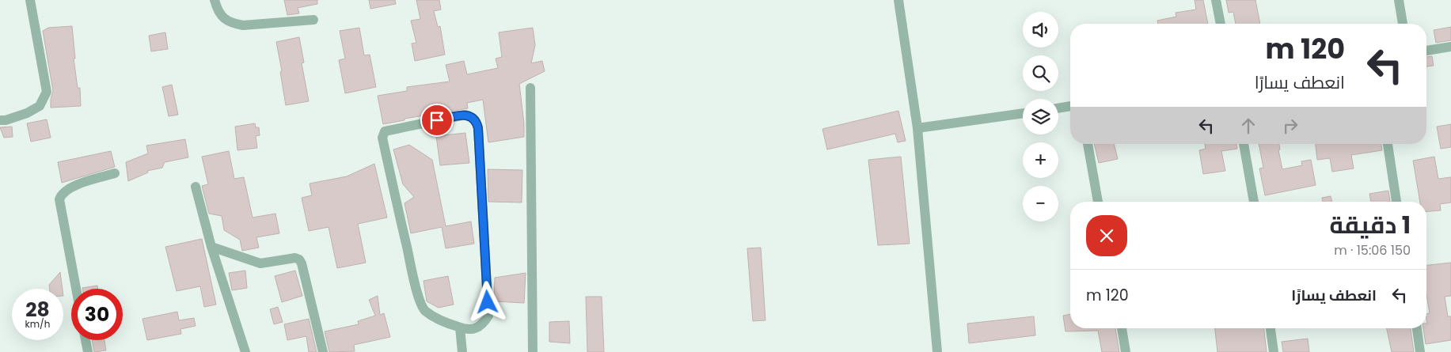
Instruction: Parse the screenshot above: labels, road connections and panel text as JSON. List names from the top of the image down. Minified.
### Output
{"page":{"map_buttons":["+","−"],"turn":["120 m","انعطف يسارًا"],"heading":["1 دقيقة","150 m · 15:06"],"list":[{"name":"انعطف يسارًا","value":"120 m"}],"speed":"28 km/h","limit":"30"}}
